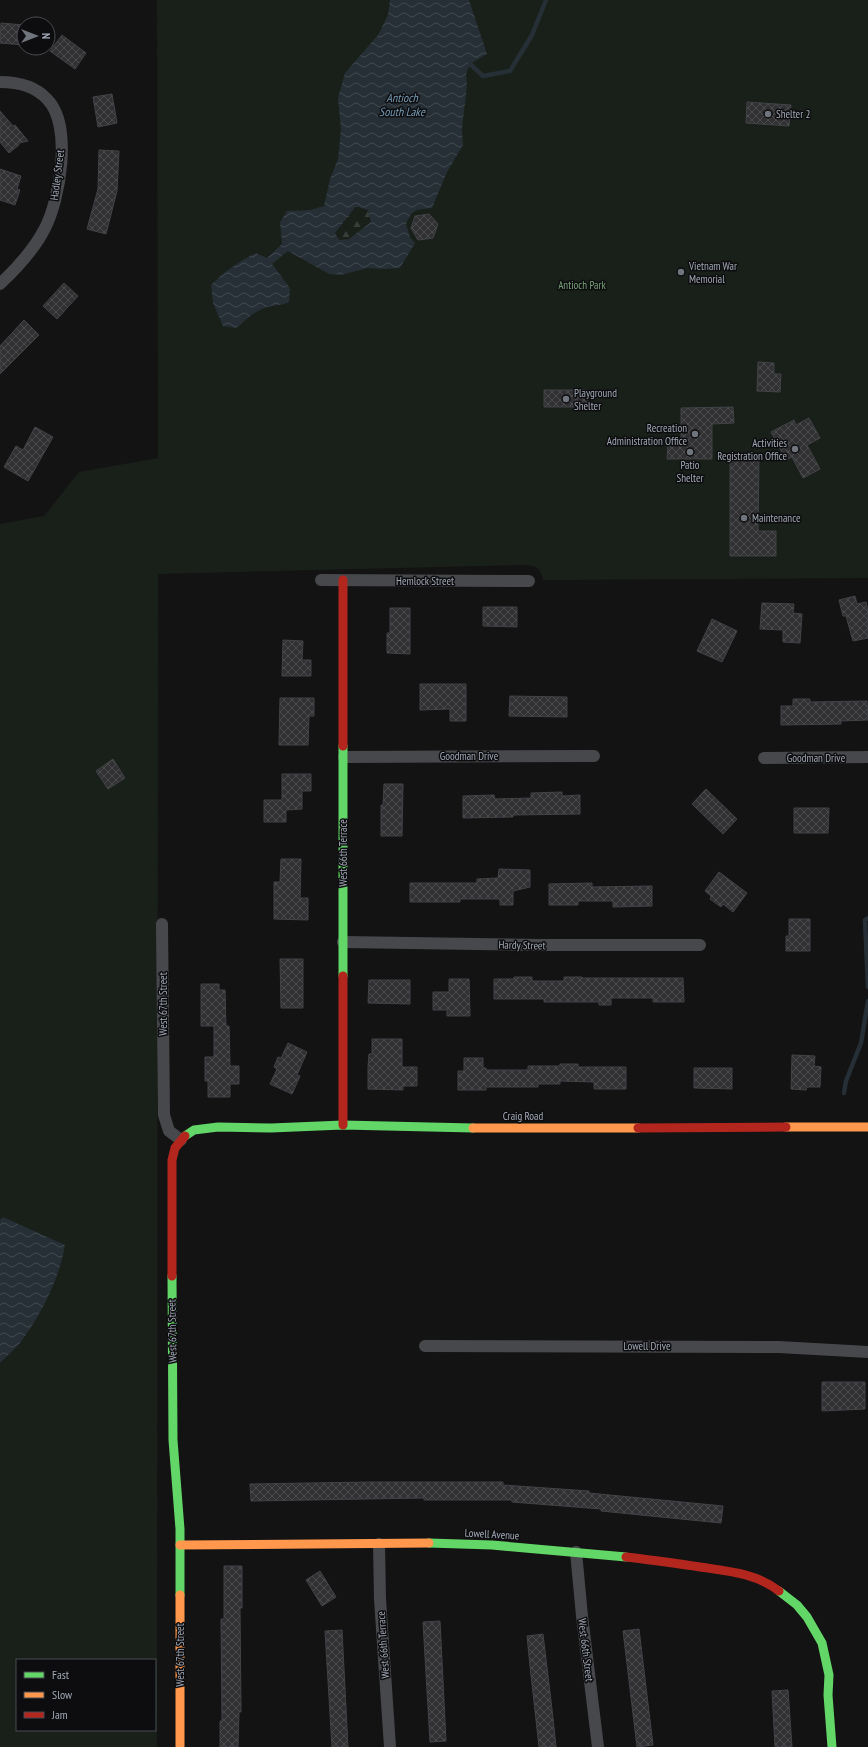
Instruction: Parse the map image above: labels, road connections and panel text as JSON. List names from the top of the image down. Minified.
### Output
{"streets":{"street":["Hadley Street","Hemlock Street","Goodman Drive","West 66th Terrace","Hardy Street","West 67th Street","Craig Road","Lowell Drive","Lowell Avenue","West 66th Street"]},"crossings":[["Hemlock Street","West 66th Terrace"],["Goodman Drive","West 66th Terrace"],["West 66th Terrace","Hardy Street"],["West 66th Terrace","Craig Road"],["West 66th Terrace","Lowell Avenue"],["West 67th Street","Craig Road"],["West 67th Street","Lowell Avenue"],["Lowell Avenue","West 66th Street"]],"water":["Antioch South Lake"],"parks":["Antioch Park"],"places":["Shelter 2","Vietnam War Memorial","Playground Shelter","Recreation Administration Office","Activities Registration Office","Patio Shelter","Maintenance"],"legend":["Fast","Slow","Jam"],"north":"right"}
